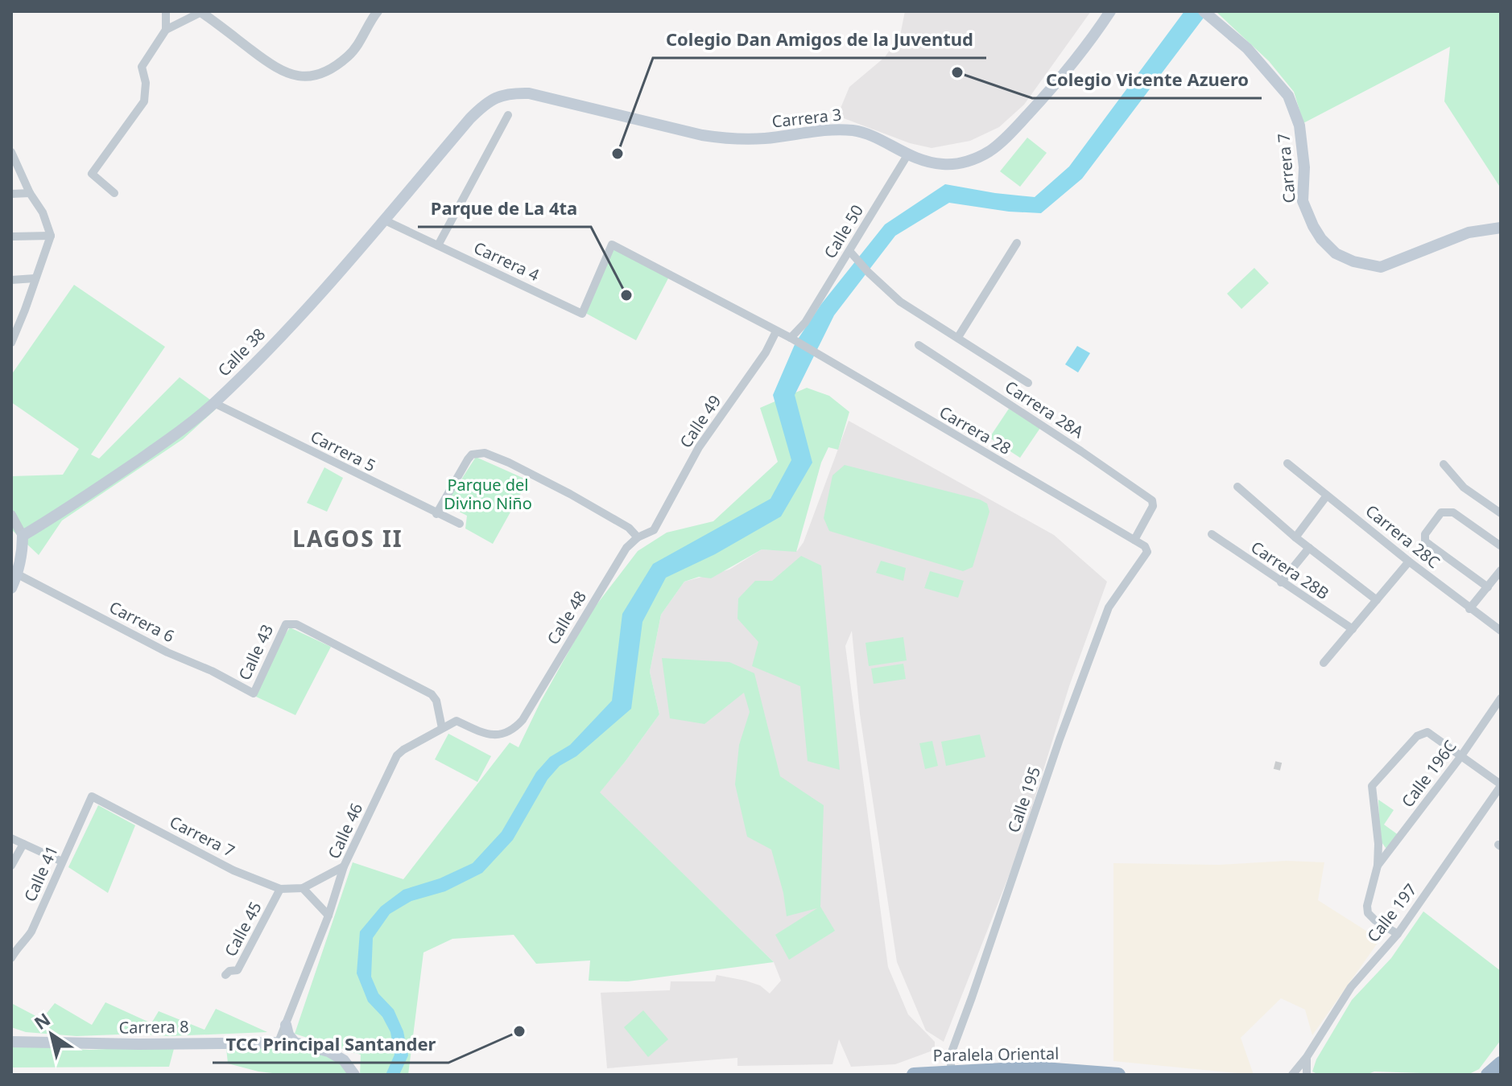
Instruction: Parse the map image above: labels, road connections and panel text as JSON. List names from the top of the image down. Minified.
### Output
{"streets":{"highway":["Paralela Oriental"],"main road":["Carrera 3","Carrera 7","Calle 38","Carrera 8"],"street":["Calle 50","Carrera 4","Carrera 28A","Calle 49","Carrera 28","Carrera 5","Carrera 28C","Carrera 28B","Calle 48","Carrera 6","Calle 43","Calle 196C","Calle 195","Calle 46","Calle 41","Calle 197","Calle 45"]},"crossings":[["Carrera 3","Calle 50"],["Carrera 3","Calle 38"],["Carrera 7","Calle 46"],["Carrera 7","Calle 41"],["Carrera 7","Calle 45"],["Calle 50","Carrera 28"],["Carrera 4","Calle 38"],["Carrera 4","Calle 49"],["Calle 38","Carrera 5"],["Carrera 28A","Carrera 28"],["Calle 49","Calle 48"],["Carrera 28","Calle 195"],["Calle 48","Calle 46"],["Carrera 6","Calle 43"],["Calle 43","Calle 46"],["Calle 196C","Calle 197"],["Calle 195","Paralela Oriental"],["Calle 46","Carrera 8"]],"districts":["LAGOS II"],"parks":["Parque del Divino Niño"],"places":["Colegio Vicente Azuero","Colegio Dan Amigos de la Juventud","Parque de La 4ta","TCC Principal Santander"],"north":"top left"}
